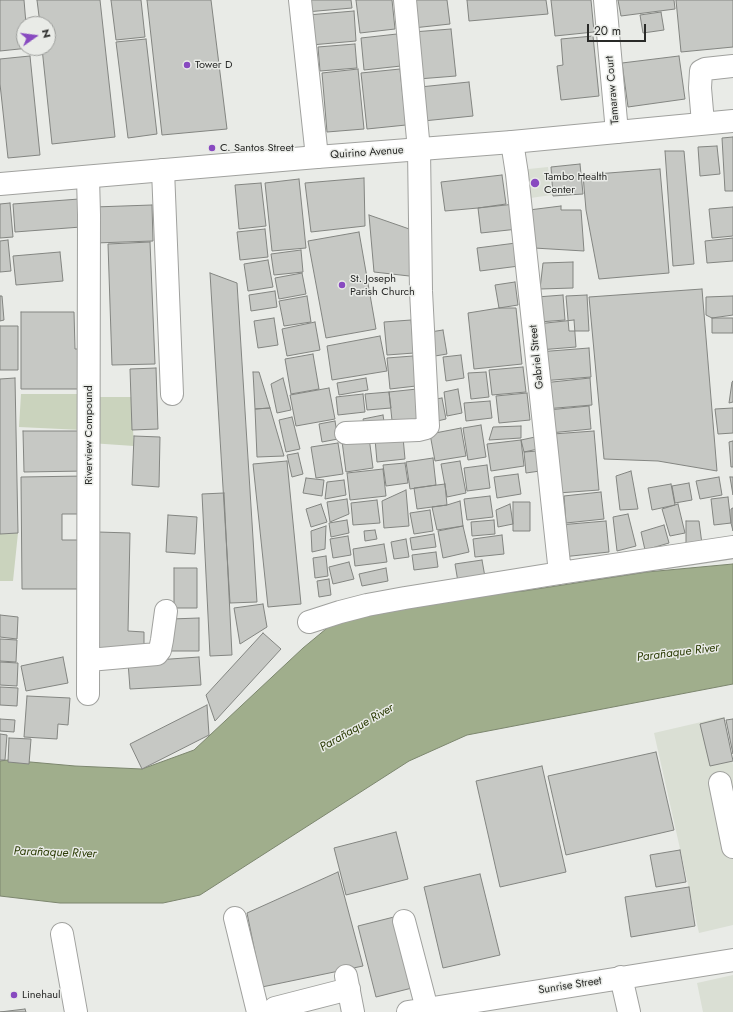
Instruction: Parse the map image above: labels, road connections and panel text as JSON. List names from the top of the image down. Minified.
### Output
{"streets":{"street":["Tamaraw Court","Quirino Avenue","Gabriel Street","Riverview Compound","Sunrise Street"]},"crossings":[["Tamaraw Court","Quirino Avenue"],["Quirino Avenue","Gabriel Street"],["Quirino Avenue","Riverview Compound"]],"water":["Parañaque River"],"places":["Tower D","C. Santos Street","Tambo Health Center","St. Joseph Parish Church","Linehaul"],"scale_bar":"20 m","north":"right"}
